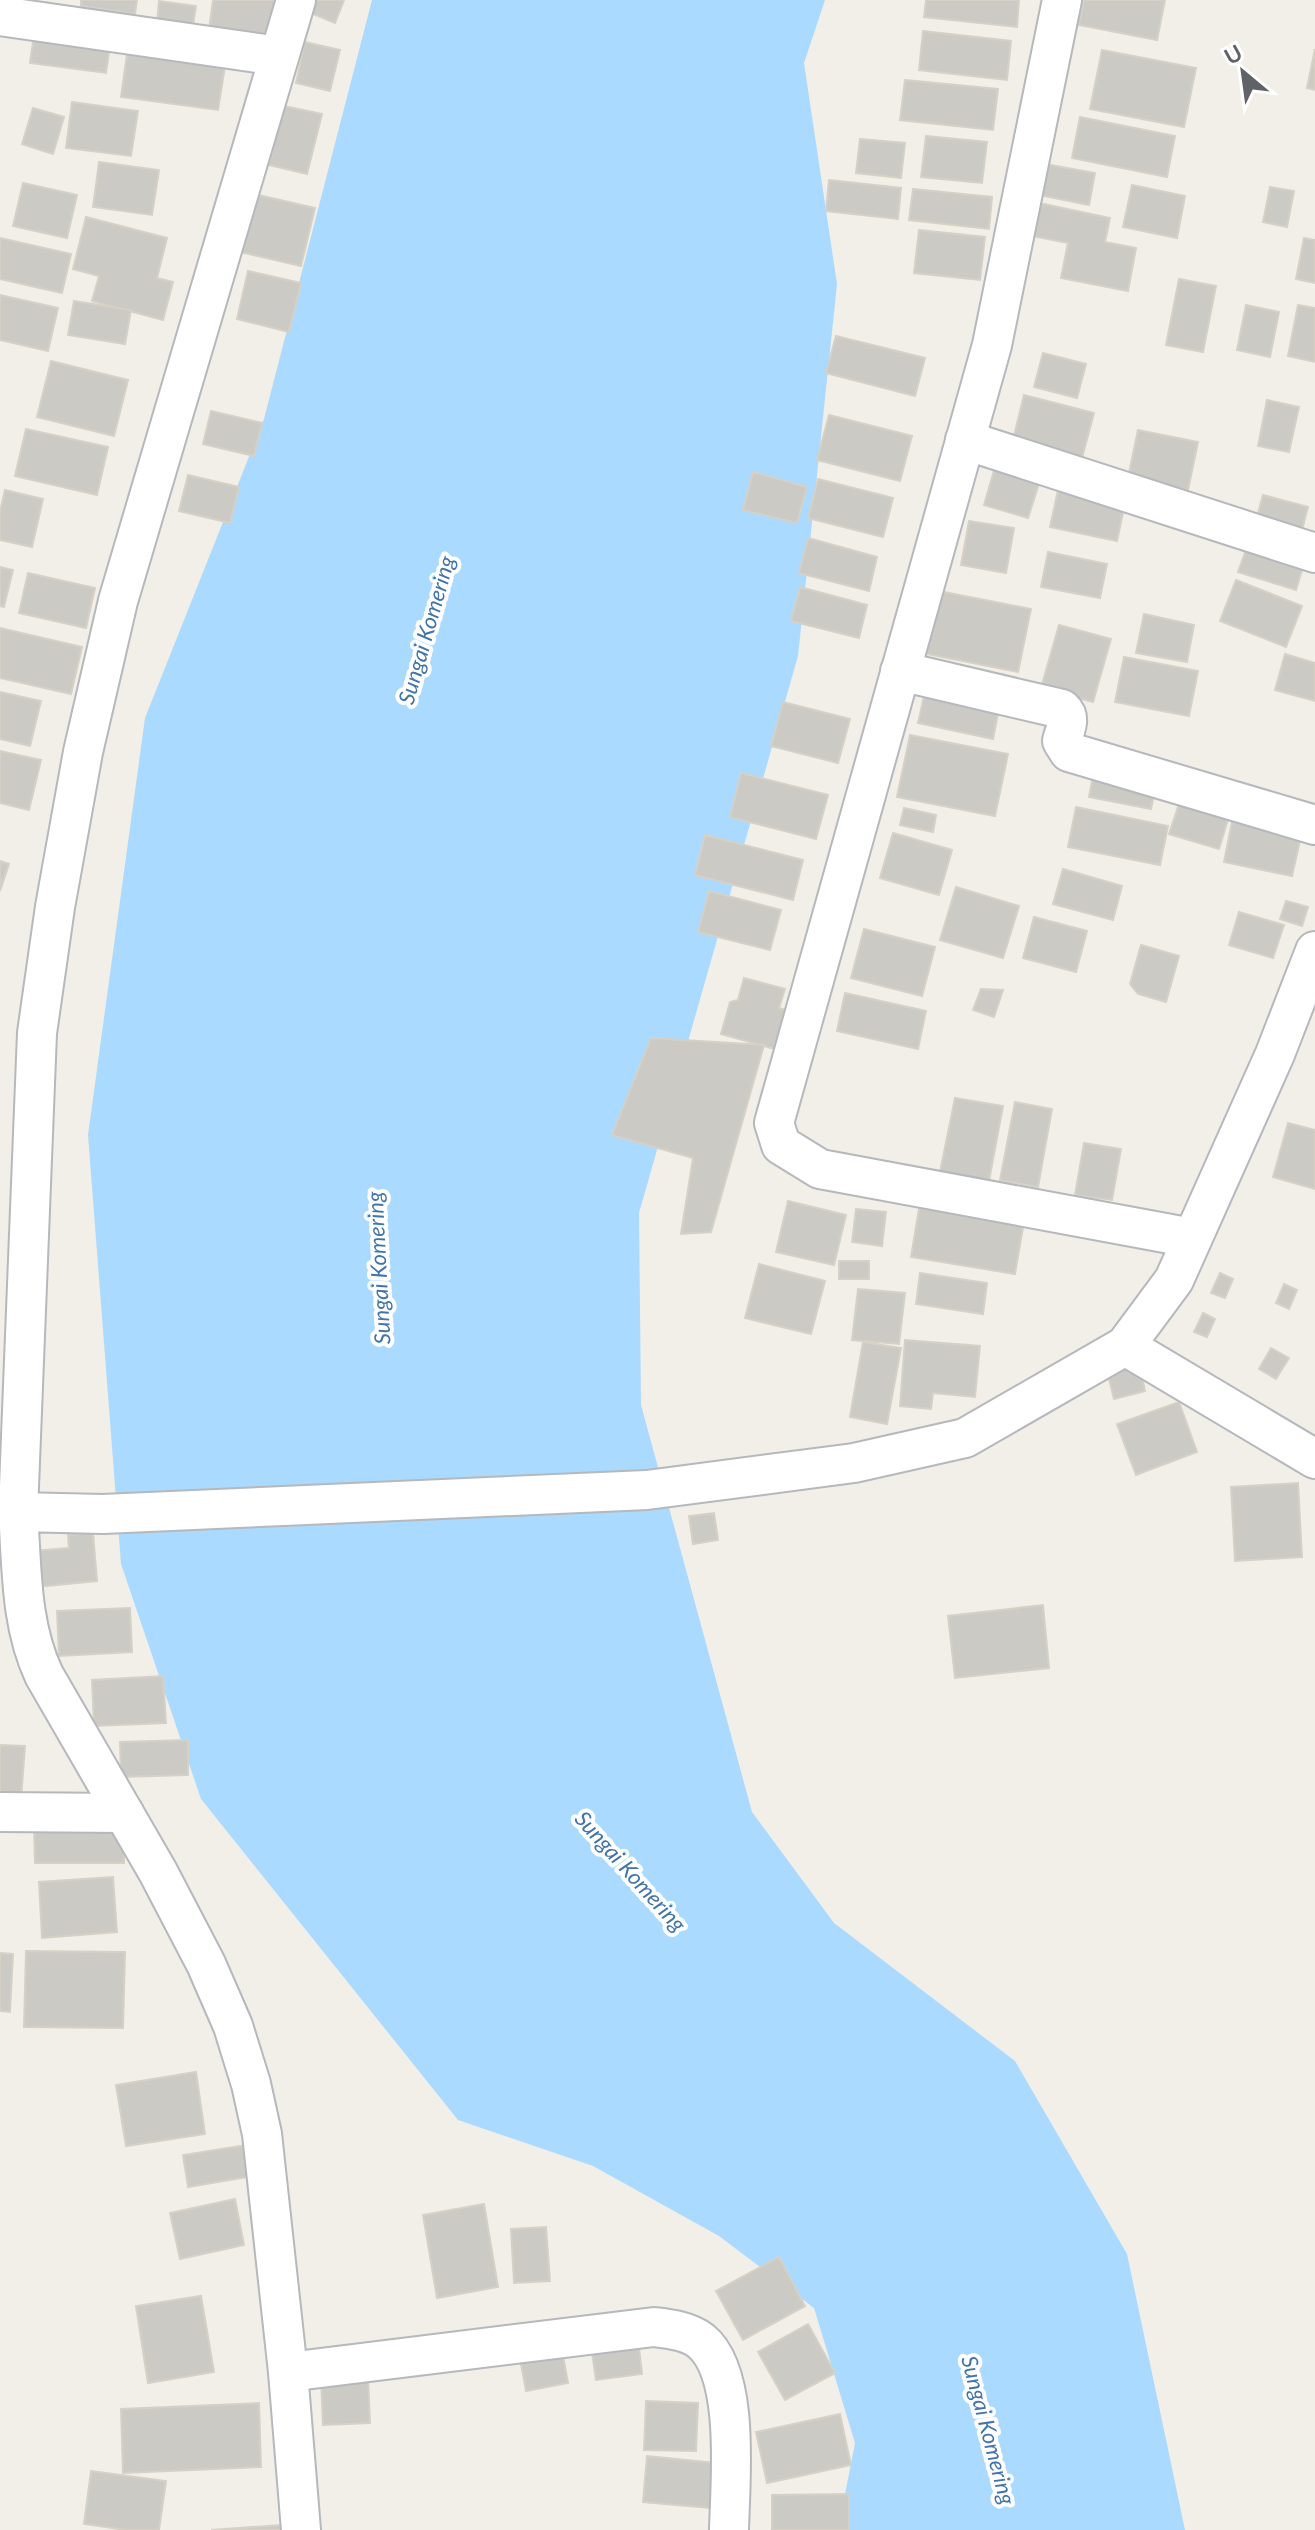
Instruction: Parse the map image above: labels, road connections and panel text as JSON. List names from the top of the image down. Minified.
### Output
{"water":["Sungai Komering"],"north":"top left"}
